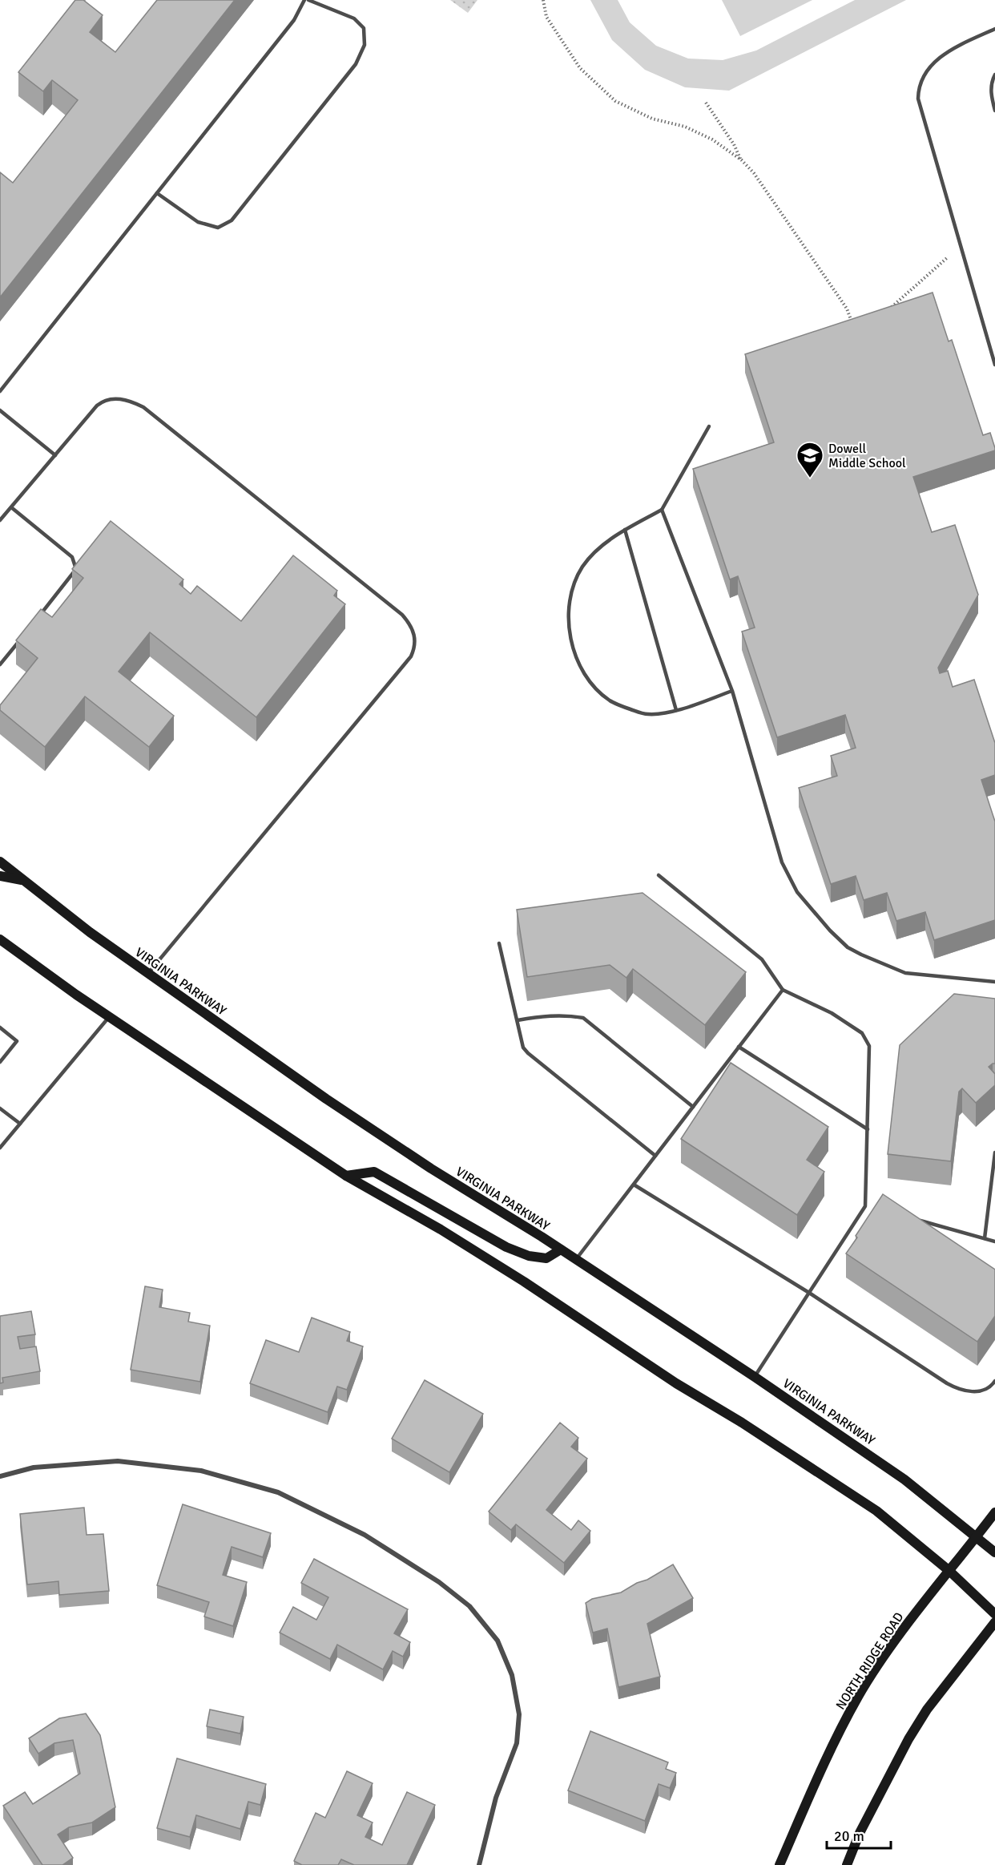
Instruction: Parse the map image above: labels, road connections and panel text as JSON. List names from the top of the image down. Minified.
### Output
{"streets":{"main road":["VIRGINIA PARKWAY","NORTH RIDGE ROAD"]},"crossings":[["VIRGINIA PARKWAY","NORTH RIDGE ROAD"]],"places":{"school or university":["Dowell Middle School"]},"scale_bar":"20 m"}
